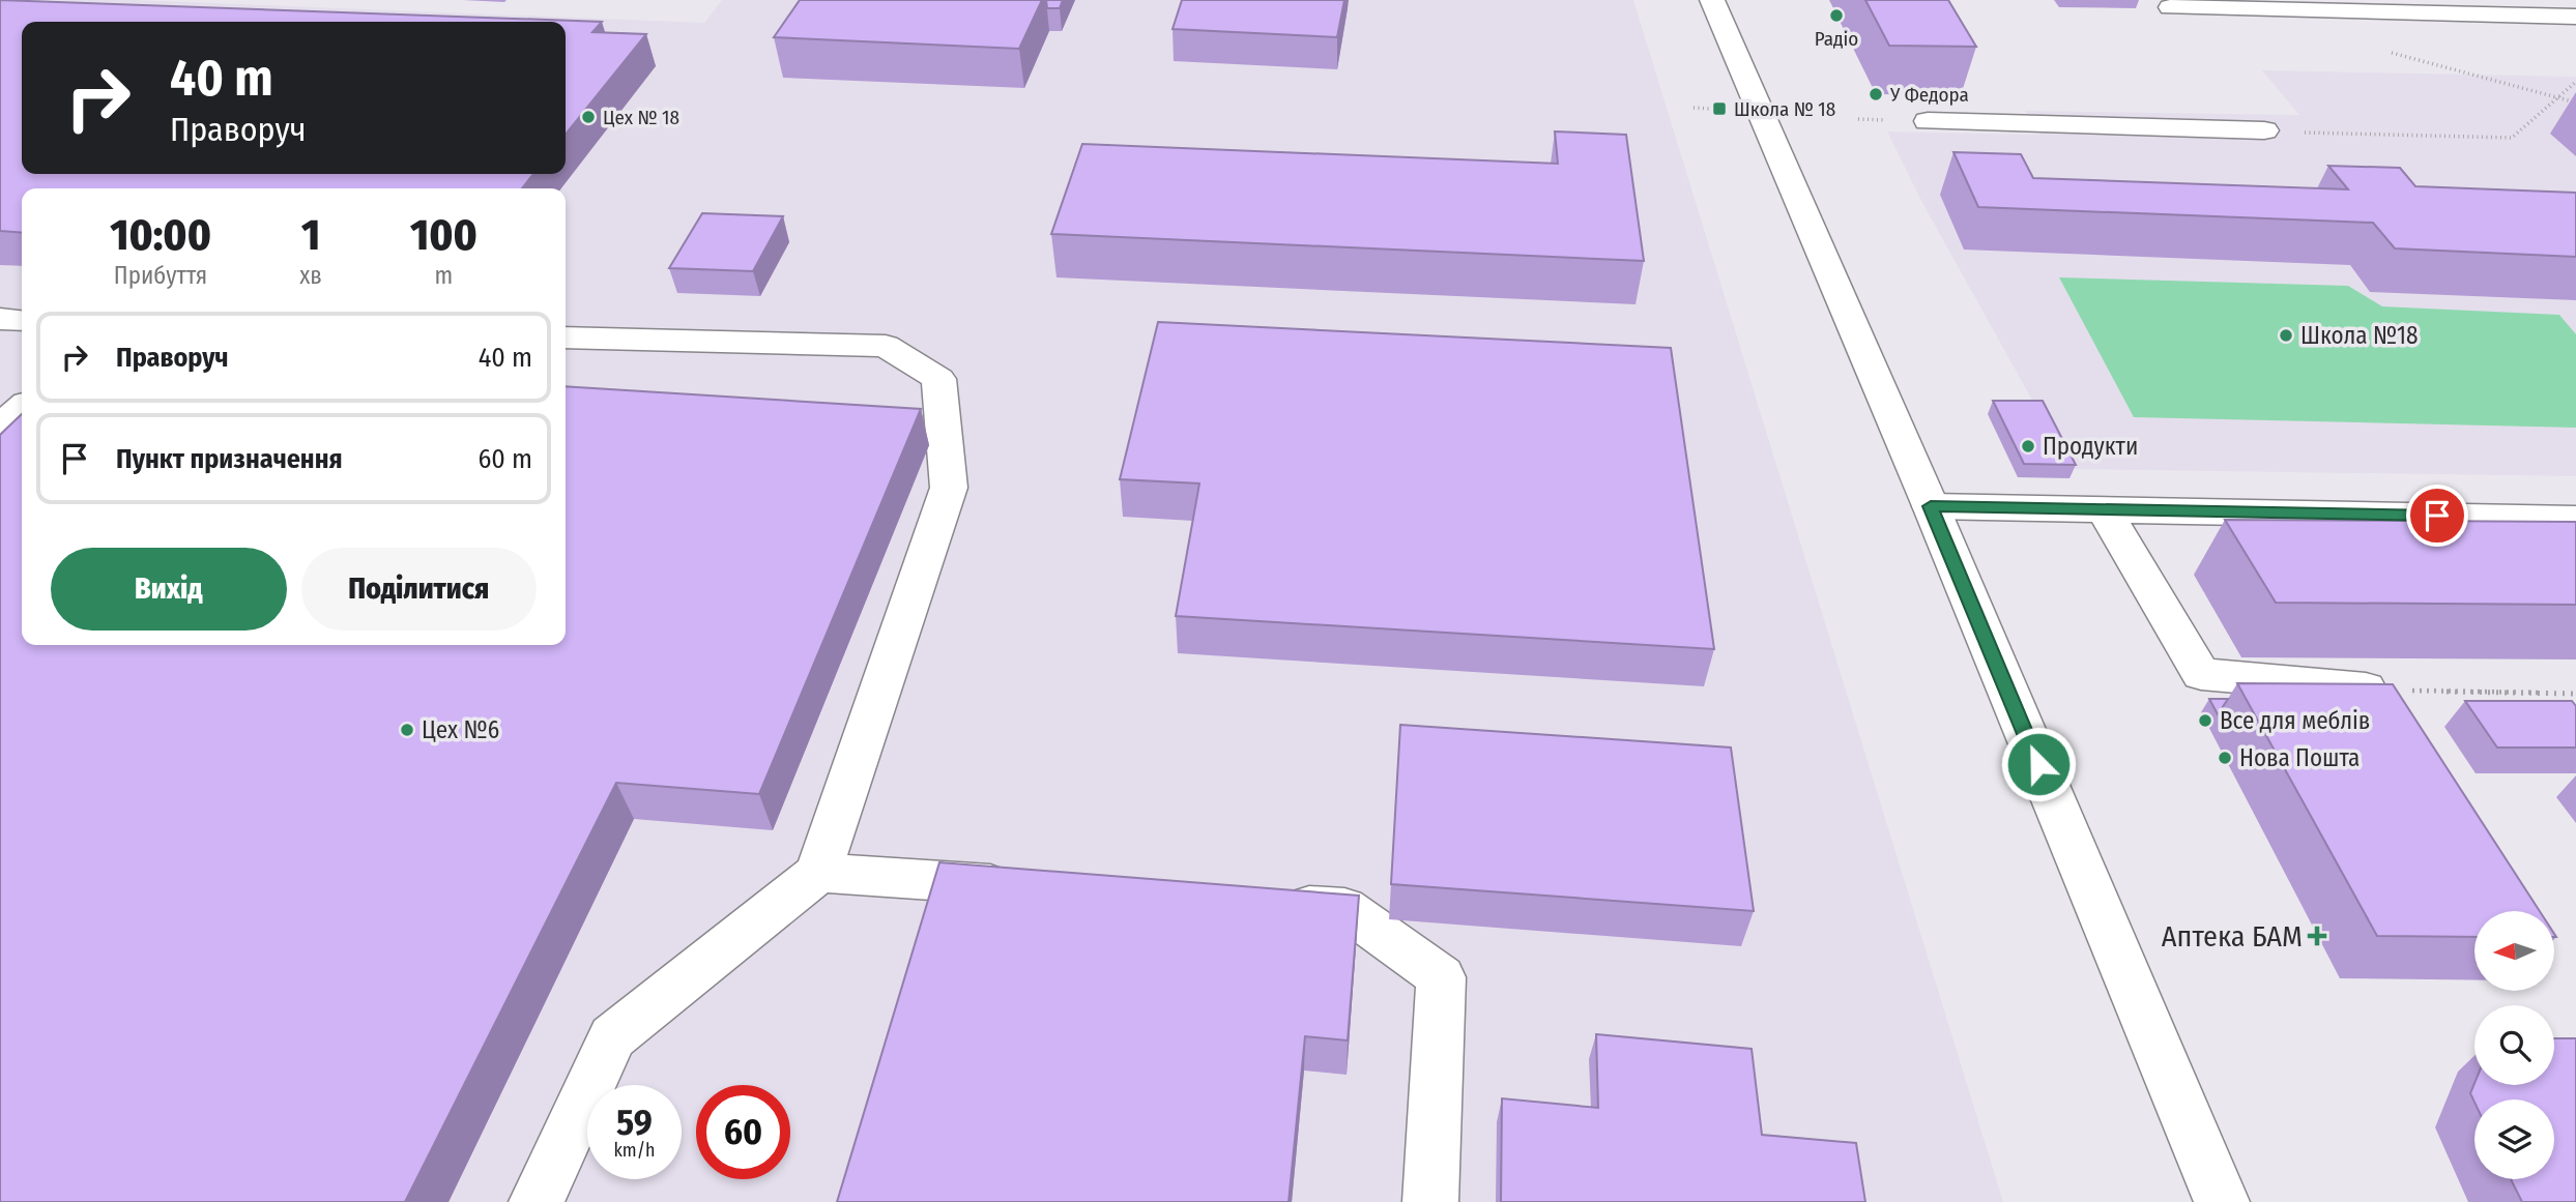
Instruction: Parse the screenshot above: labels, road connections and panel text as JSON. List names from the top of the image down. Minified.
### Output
{"places":{"other":["Радіо","У Федора","Цех № 18","Школа №18","Продукти","Все для меблів","Цех №6","Нова Пошта"],"transit":["Школа № 18"],"health":["Аптека БАМ"]},"north":"left","page":{"turn":["40 m","Праворуч"],"eta":["10:00","Прибуття","1","хв","100","m"],"list":[{"name":"Праворуч","value":"40 m"},{"name":"Пункт призначення","value":"60 m"}],"buttons":["Вихід","Поділитися"],"speed":"59 km/h","limit":"60"}}
